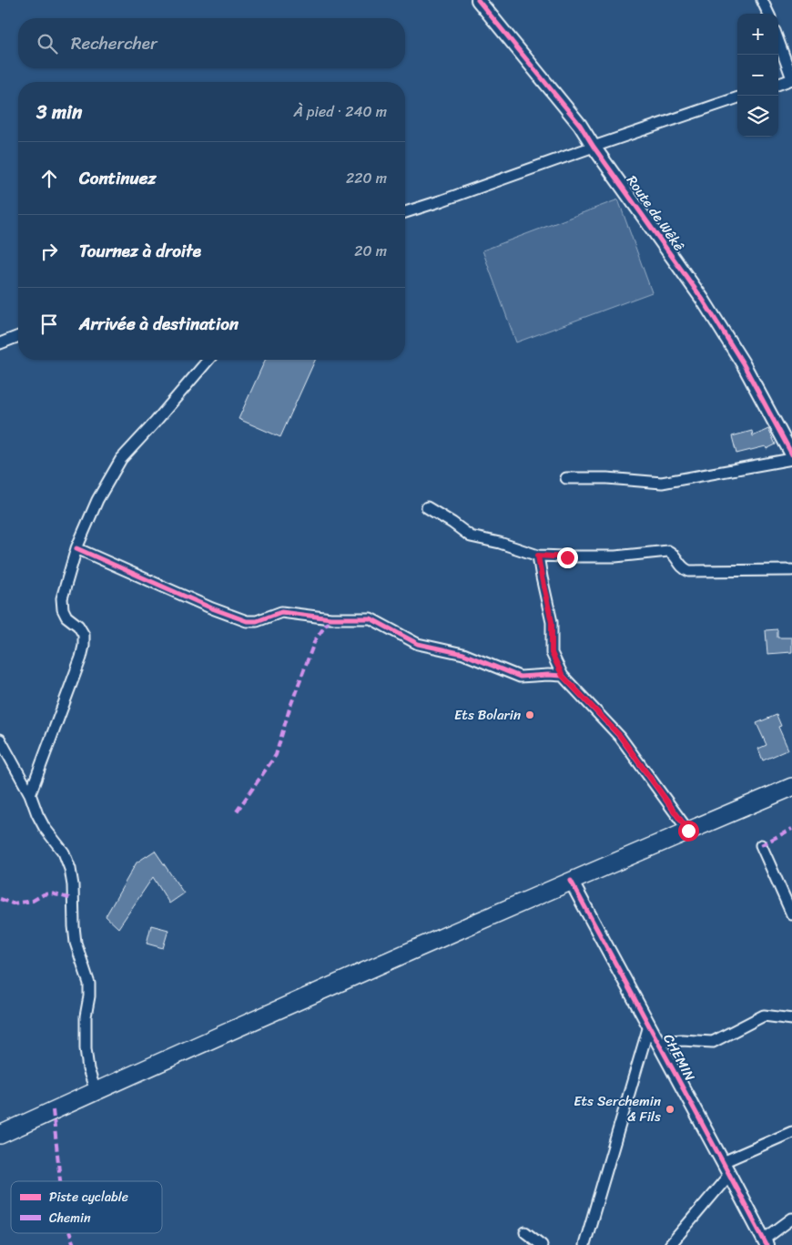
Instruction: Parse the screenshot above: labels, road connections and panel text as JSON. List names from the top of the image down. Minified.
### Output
{"streets":{"street":["Route de Wêkê","CHEMIN"]},"places":["Ets Bolarin","Ets Serchemin & Fils"],"legend":["Piste cyclable","Chemin"],"page":{"map_buttons":["+","−"],"search":"Rechercher","heading":["3 min","À pied · 240 m"],"list":[["Continuez","220 m"],["Tournez à droite","20 m"],"Arrivée à destination"]}}
